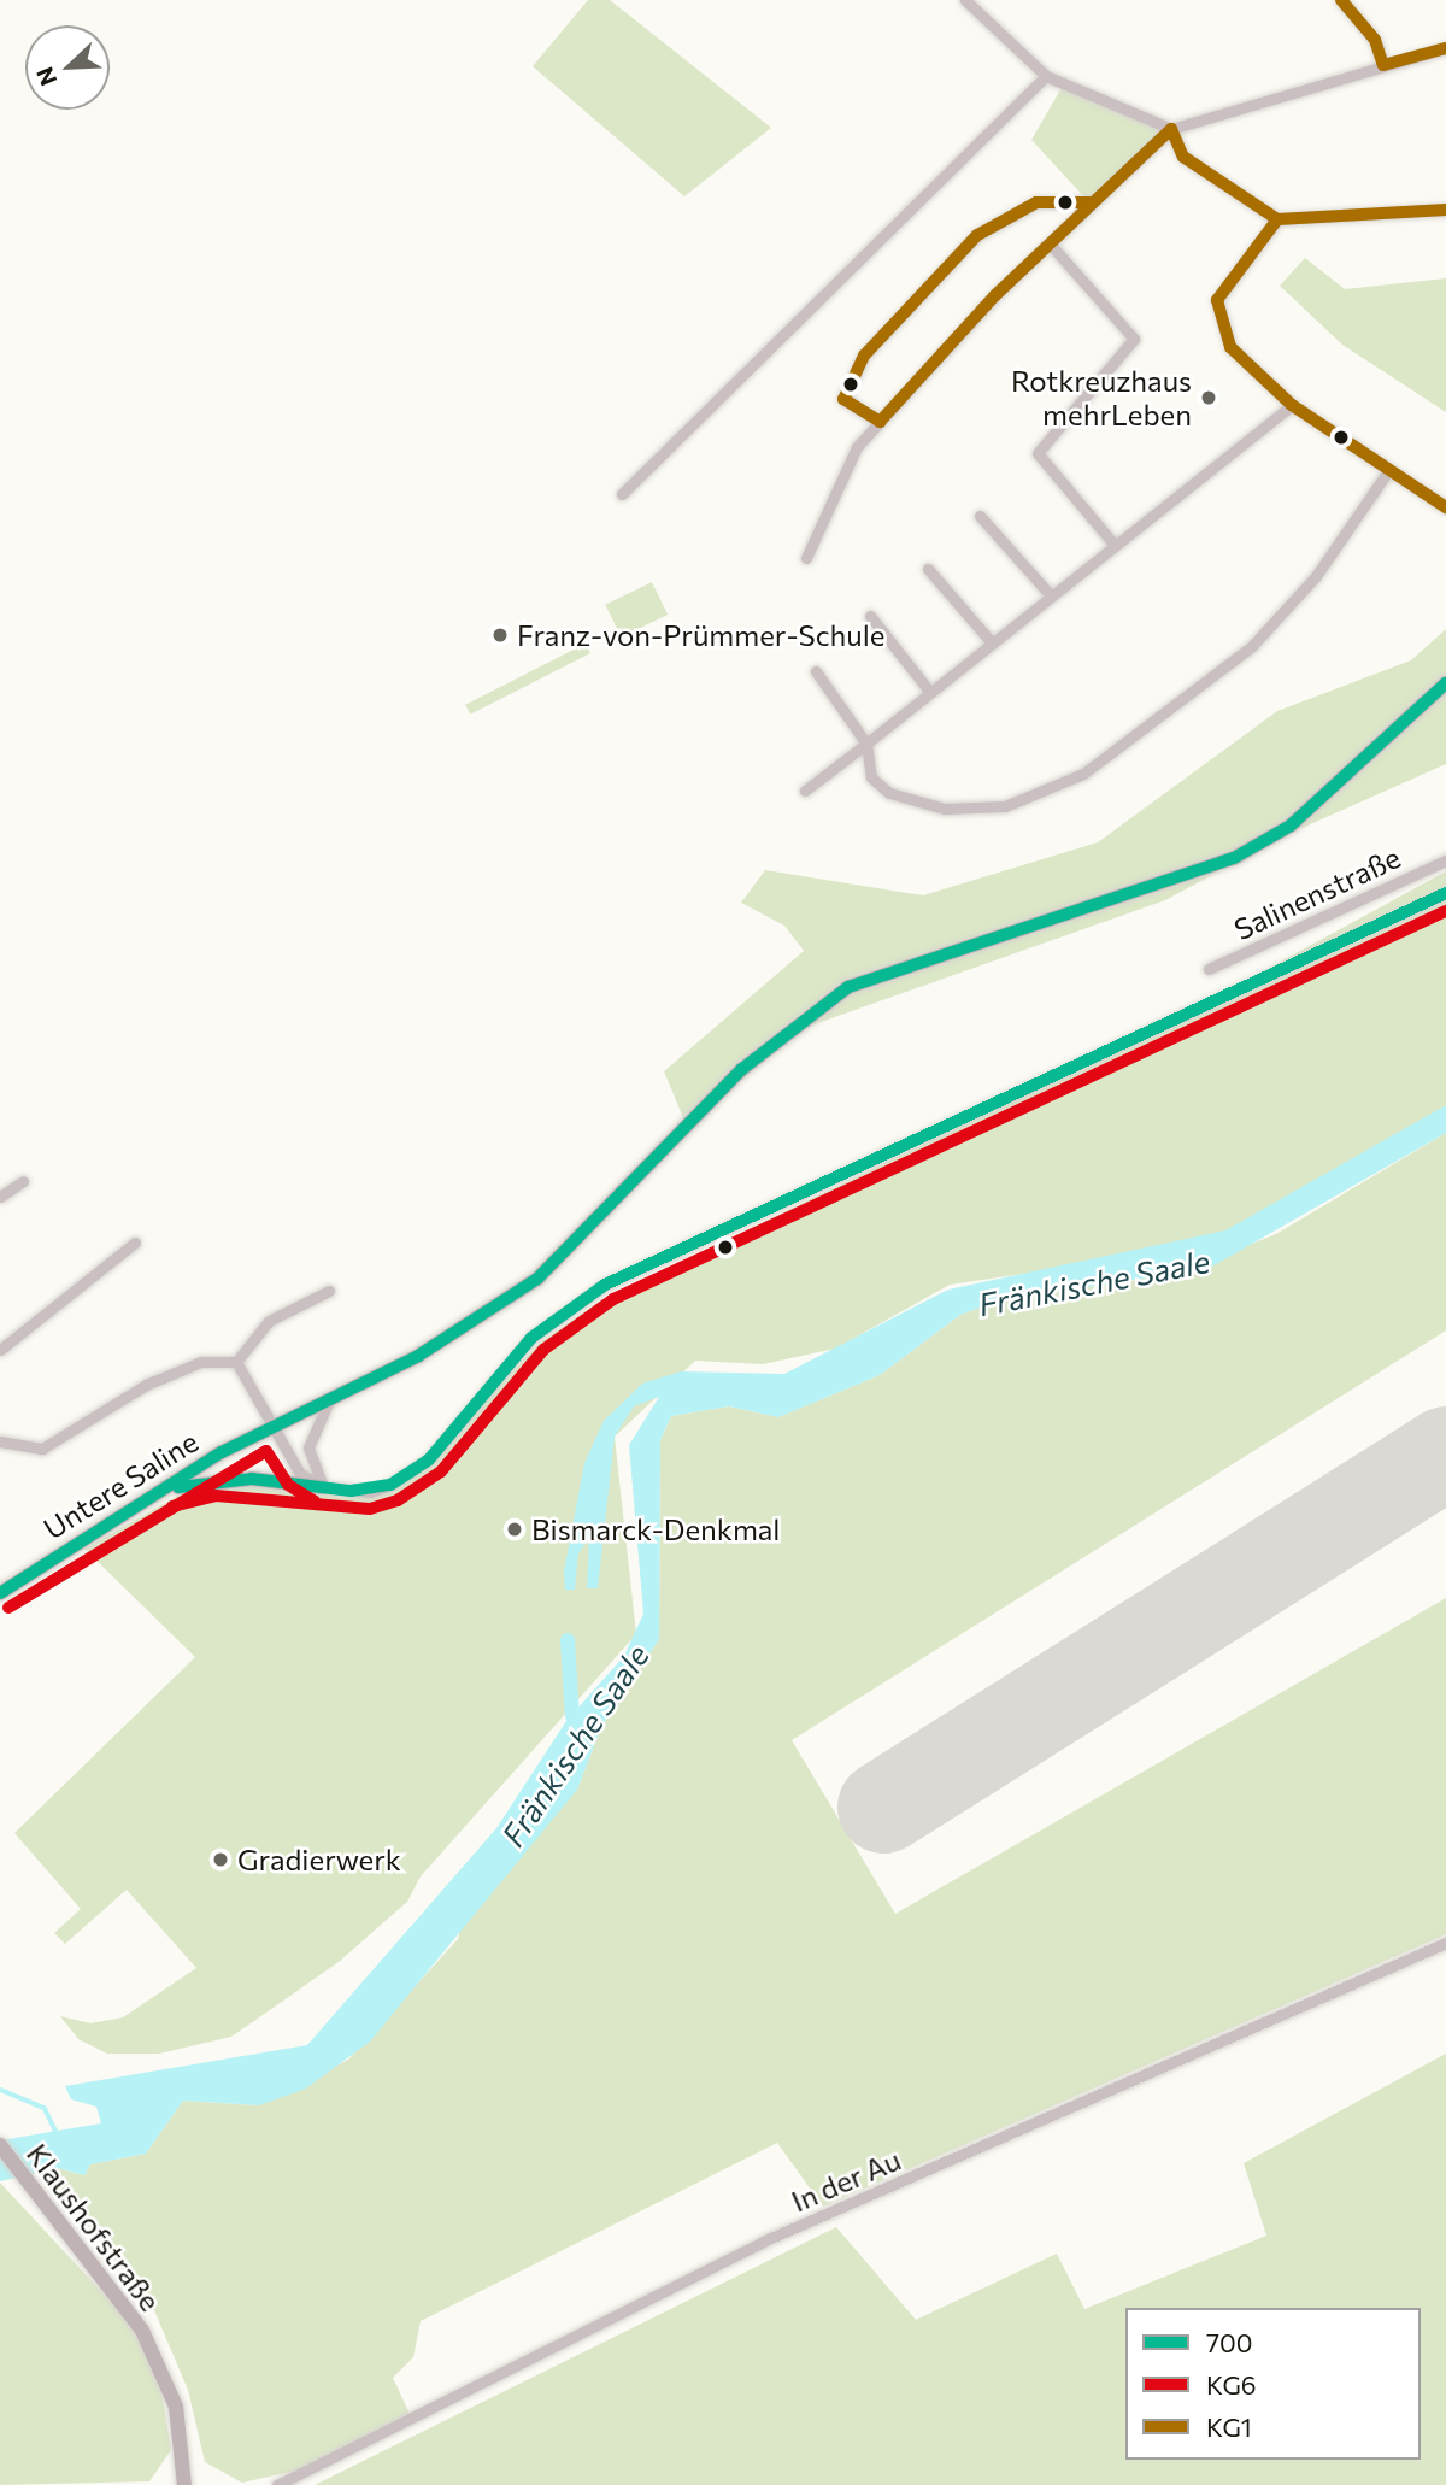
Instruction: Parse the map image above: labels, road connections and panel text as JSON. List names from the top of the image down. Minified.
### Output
{"streets":{"main road":["Untere Saline","Klaushofstraße"],"street":["Salinenstraße","In der Au"]},"water":["Fränkische Saale"],"places":["Rotkreuzhaus mehrLeben","Franz-von-Prümmer-Schule","Bismarck-Denkmal","Gradierwerk"],"lines":["transit line KG1","transit line 700","transit line KG6"],"legend":["700","KG6","KG1"],"north":"bottom left"}
